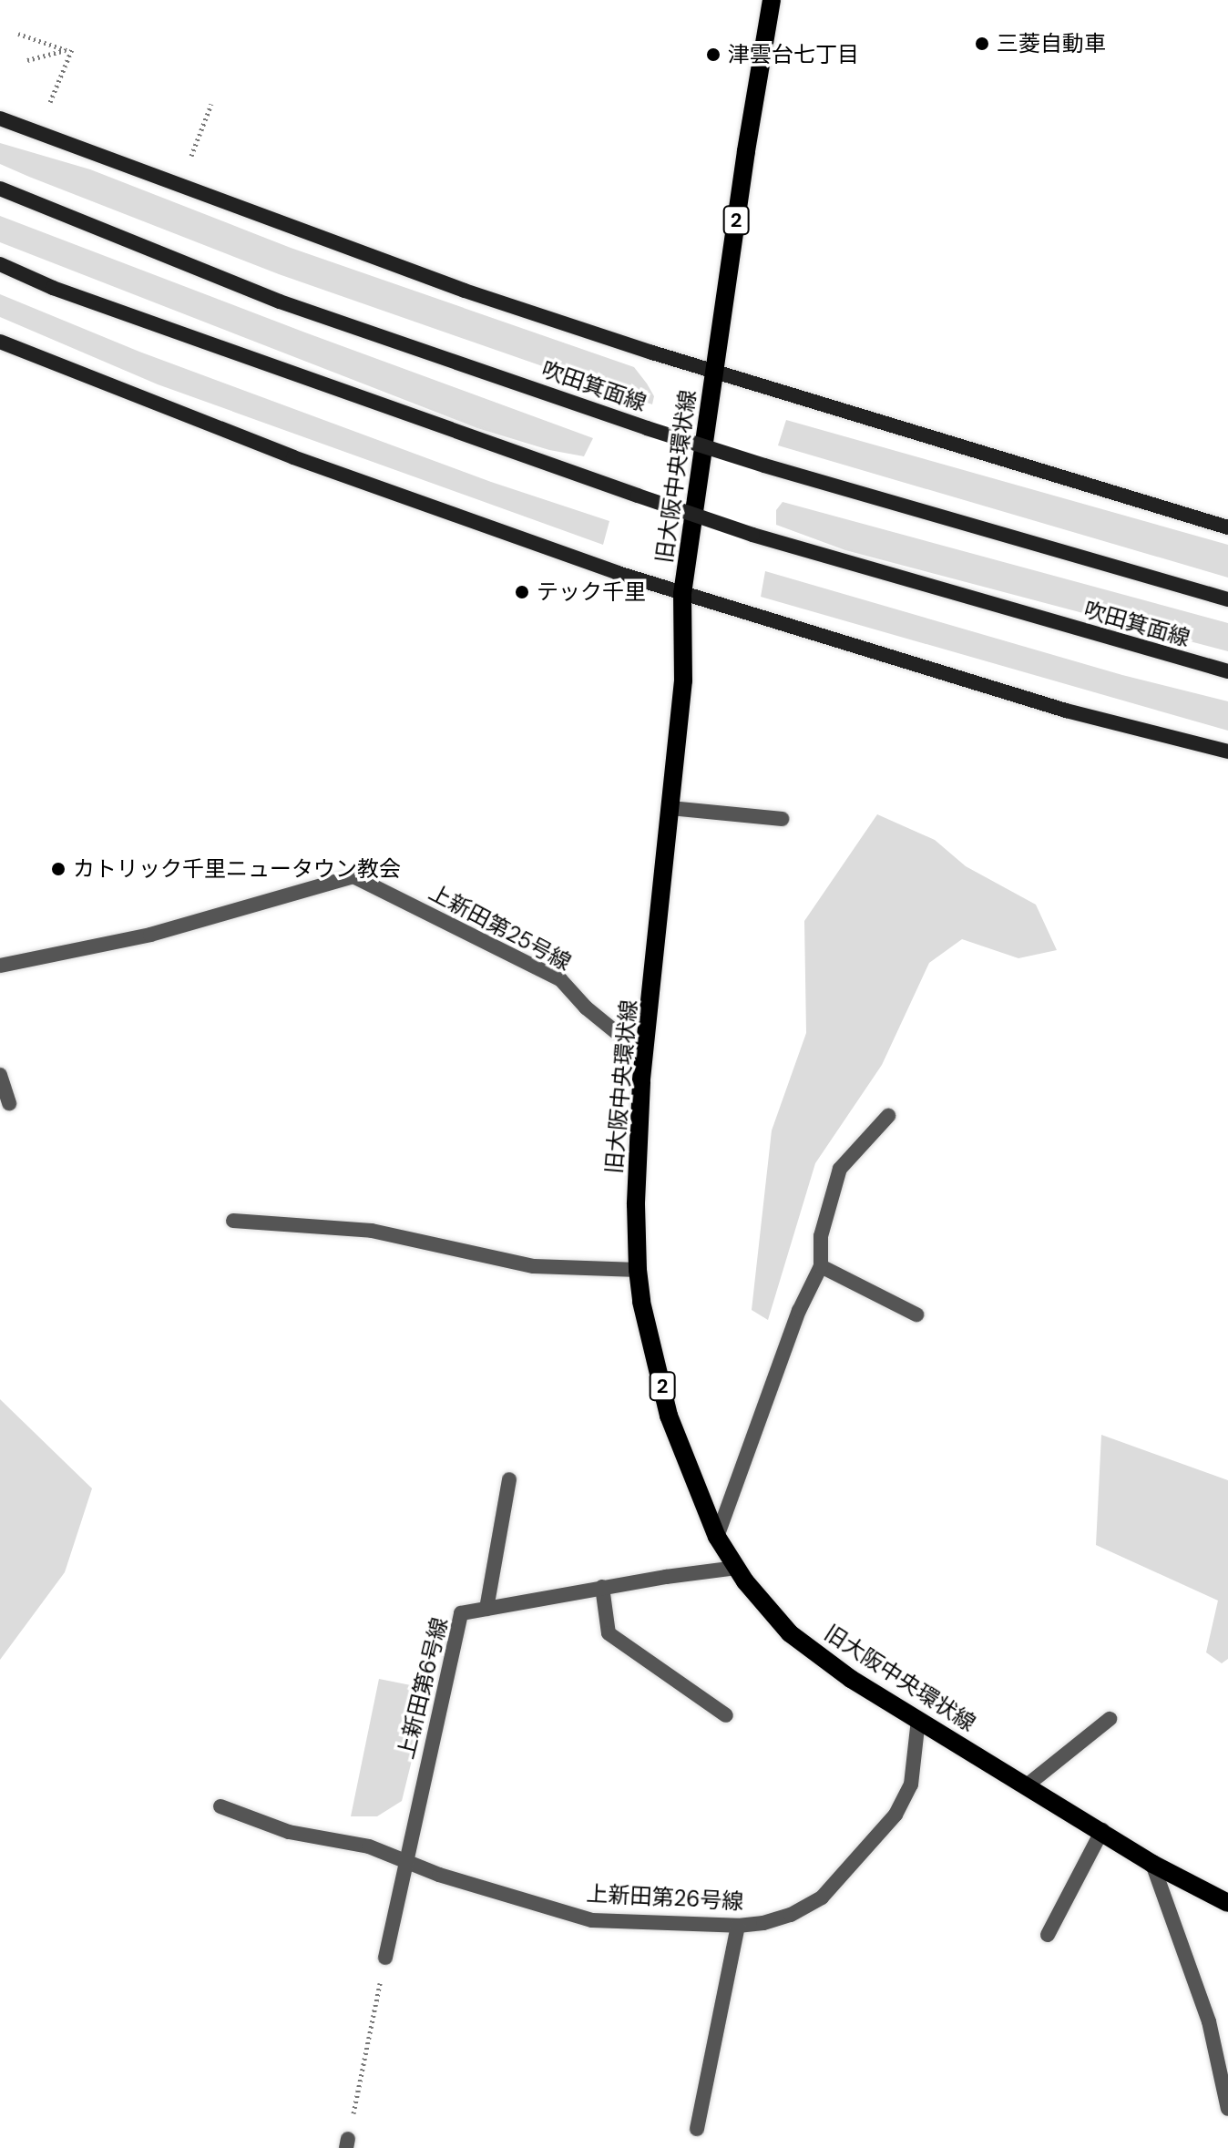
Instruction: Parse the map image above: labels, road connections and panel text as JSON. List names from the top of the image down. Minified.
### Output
{"streets":{"main road":["2","吹田箕面線","旧大阪中央環状線"],"street":["上新田第25号線","上新田第6号線","上新田第26号線"]},"crossings":[["旧大阪中央環状線","上新田第25号線"],["旧大阪中央環状線","上新田第6号線"],["旧大阪中央環状線","上新田第26号線"],["上新田第6号線","上新田第26号線"]],"places":["三菱自動車","津雲台七丁目","テック千里","カトリック千里ニュータウン教会"]}
